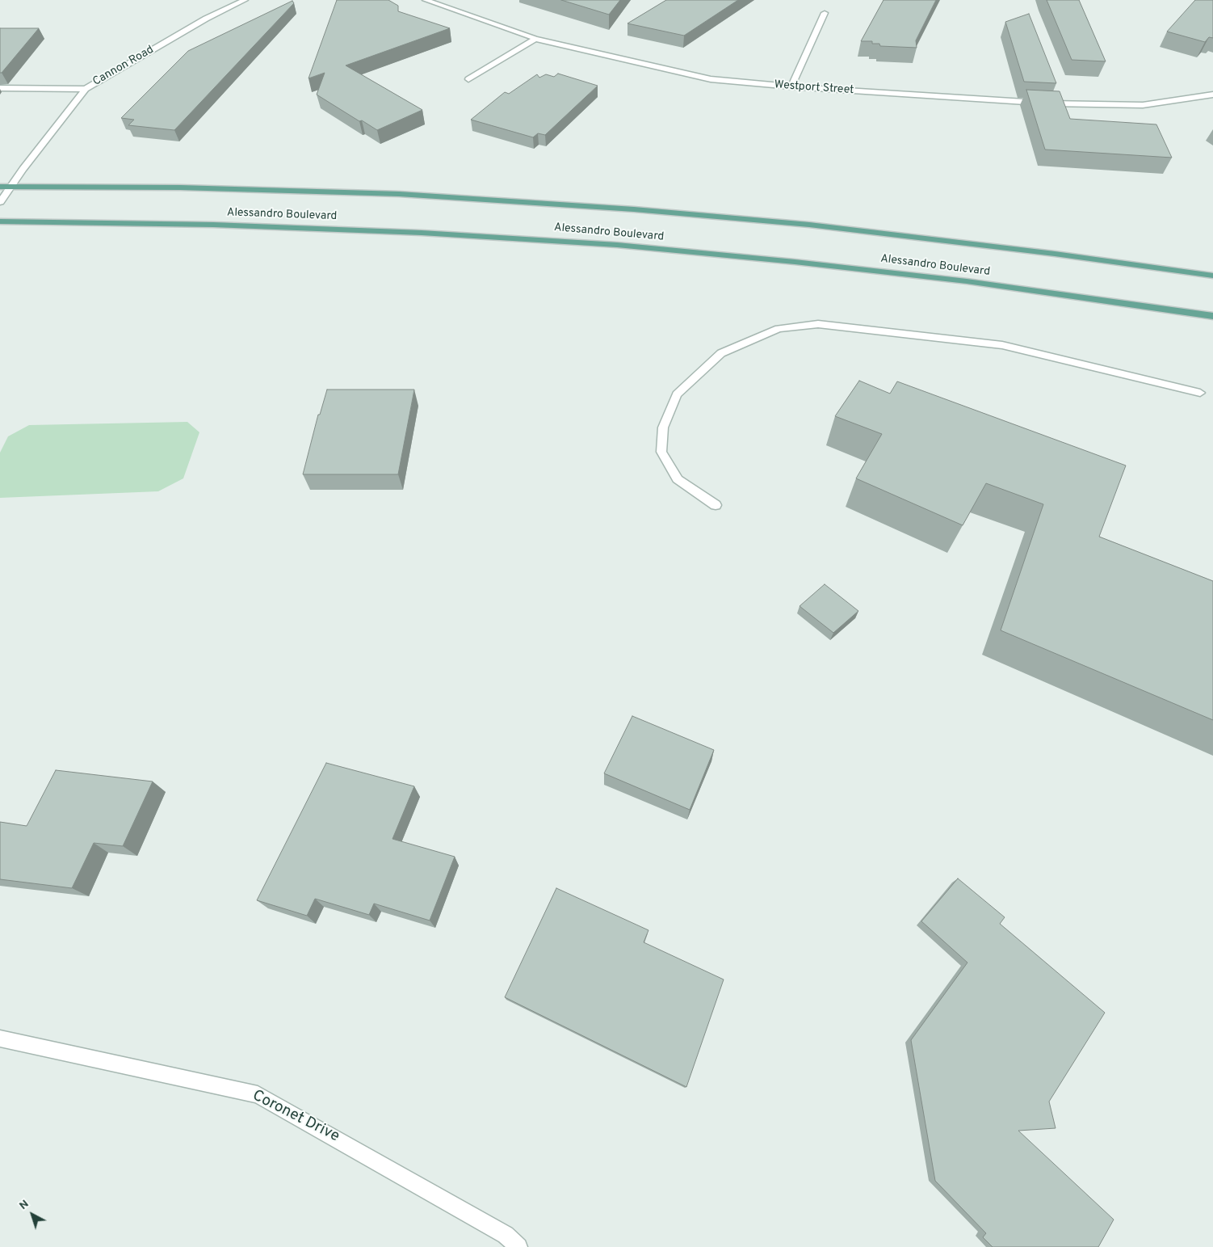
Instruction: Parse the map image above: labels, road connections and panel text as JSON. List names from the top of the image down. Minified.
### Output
{"streets":{"main road":["Alessandro Boulevard"],"street":["Cannon Road","Westport Street","Coronet Drive"]},"crossings":[["Cannon Road","Alessandro Boulevard"]],"north":"top left"}
